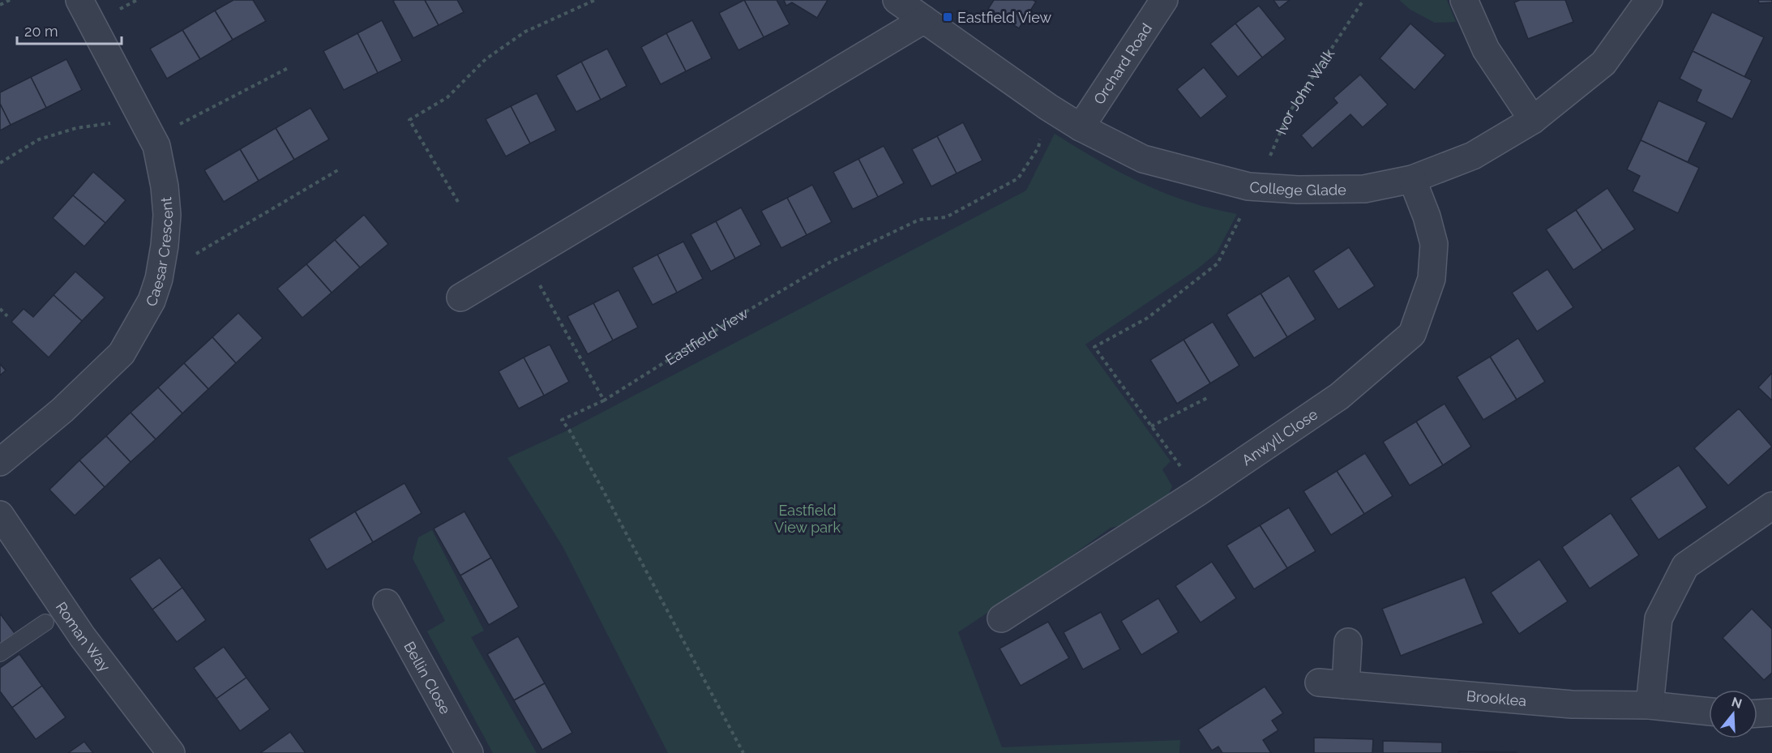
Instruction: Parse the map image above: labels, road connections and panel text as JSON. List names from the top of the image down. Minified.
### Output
{"streets":{"street":["Orchard Road","College Glade","Caesar Crescent","Anwyll Close","Roman Way","Bellin Close","Brooklea"],"path":["Ivor John Walk","Eastfield View"]},"crossings":[["Orchard Road","College Glade"],["Ivor John Walk","College Glade"],["College Glade","Eastfield View"],["College Glade","Anwyll Close"]],"parks":["Eastfield View park"],"places":{"transit":["Eastfield View"]},"scale_bar":"20 m","north":"top"}
